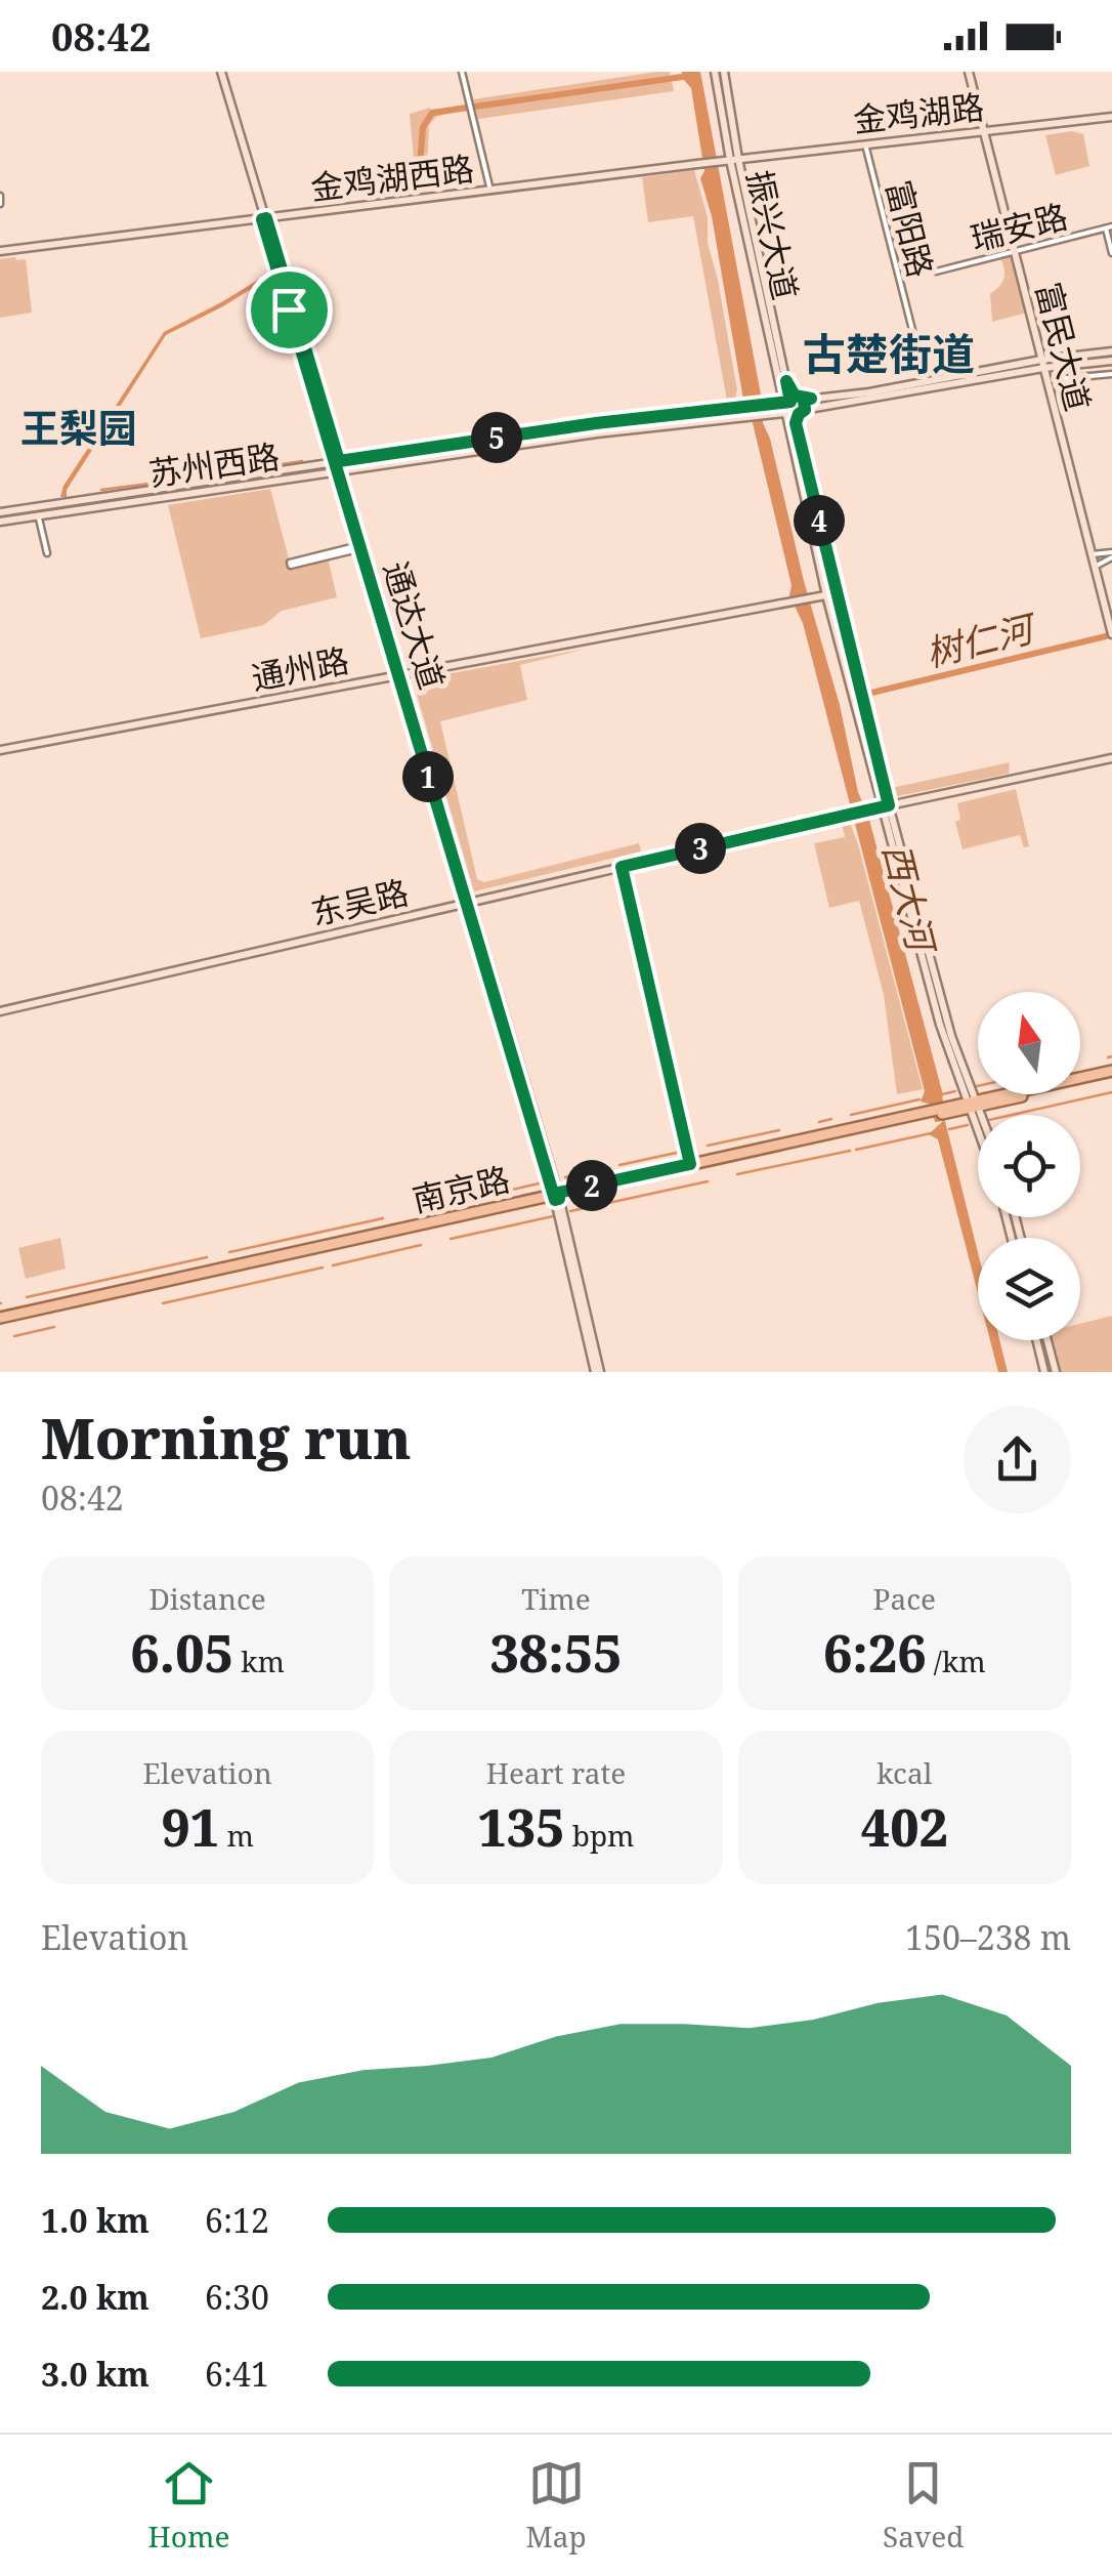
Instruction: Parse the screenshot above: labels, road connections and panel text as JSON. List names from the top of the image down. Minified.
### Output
{"streets":{"main road":["金鸡湖路","金鸡湖西路","振兴大道","富民大道","苏州西路","通达大道","通州路","东吴路","南京路"],"street":["瑞安路","富阳路"]},"crossings":[["金鸡湖路","金鸡湖西路"],["金鸡湖路","富阳路"],["金鸡湖路","振兴大道"],["金鸡湖路","富民大道"],["金鸡湖西路","振兴大道"],["金鸡湖西路","通达大道"],["瑞安路","富民大道"],["富阳路","苏州西路"],["振兴大道","苏州西路"],["振兴大道","通州路"],["振兴大道","东吴路"],["振兴大道","南京路"],["富民大道","苏州西路"],["苏州西路","通达大道"],["通达大道","通州路"],["通达大道","东吴路"],["通达大道","南京路"]],"districts":["古楚街道","王梨园"],"water":["树仁河","西大河"],"north":"top","page":{"status":"08:42","pins":["5","4","1","3","2"],"heading":["Morning run","08:42"],"stats":[["Distance","6.05 km"],["Time","38:55"],["Pace","6:26 /km"],["Elevation","91 m"],["Heart rate","135 bpm"],["kcal","402"]],"chart":["Elevation","150–238 m"],"list":[{"name":"1.0 km","note":"6:12"},{"name":"2.0 km","note":"6:30"},{"name":"3.0 km","note":"6:41"}],"tabs":["Home","Map","Saved"]}}
